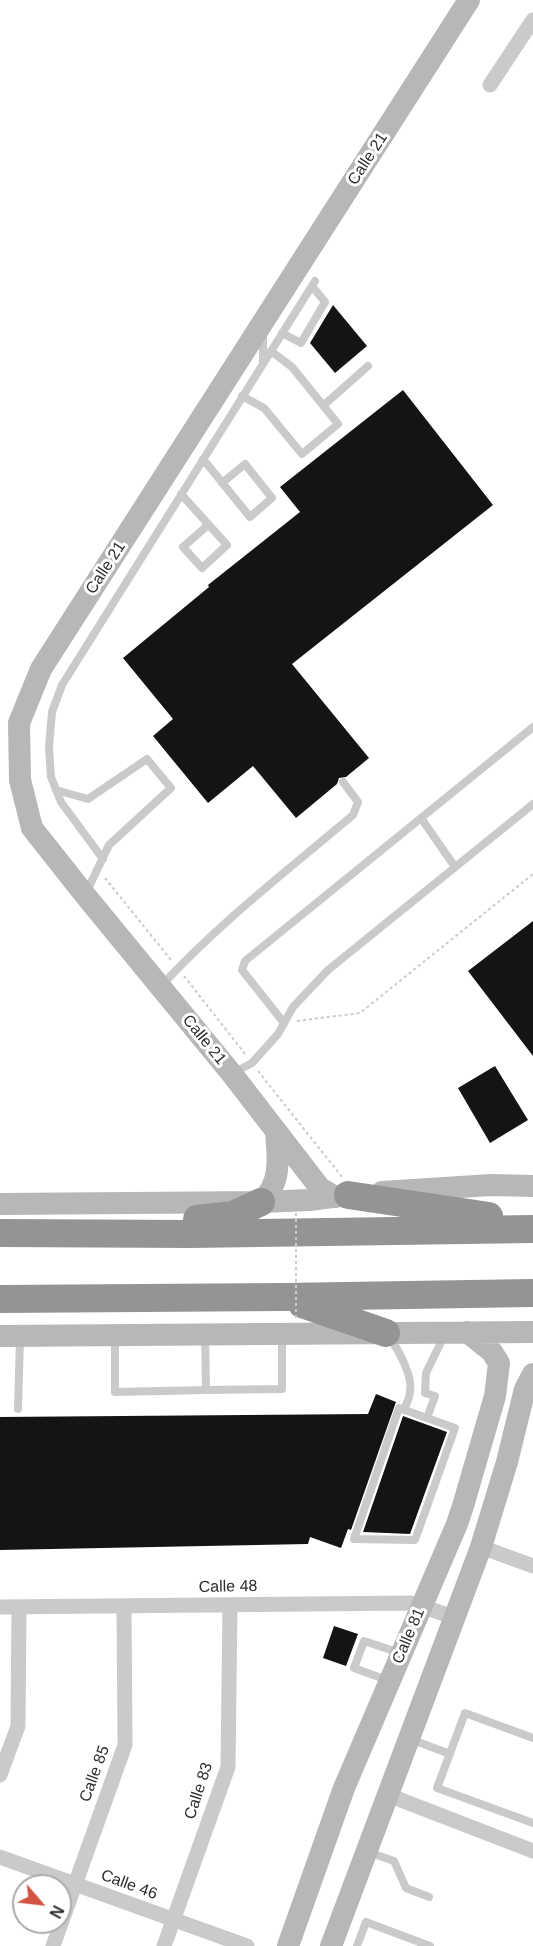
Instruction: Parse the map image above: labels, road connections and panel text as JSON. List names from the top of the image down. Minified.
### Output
{"streets":{"main road":["Calle 21","Calle 81"],"street":["Calle 48","Calle 85","Calle 83","Calle 46"]},"crossings":[["Calle 48","Calle 81"],["Calle 48","Calle 85"],["Calle 48","Calle 83"],["Calle 85","Calle 46"],["Calle 83","Calle 46"]],"north":"bottom right"}
